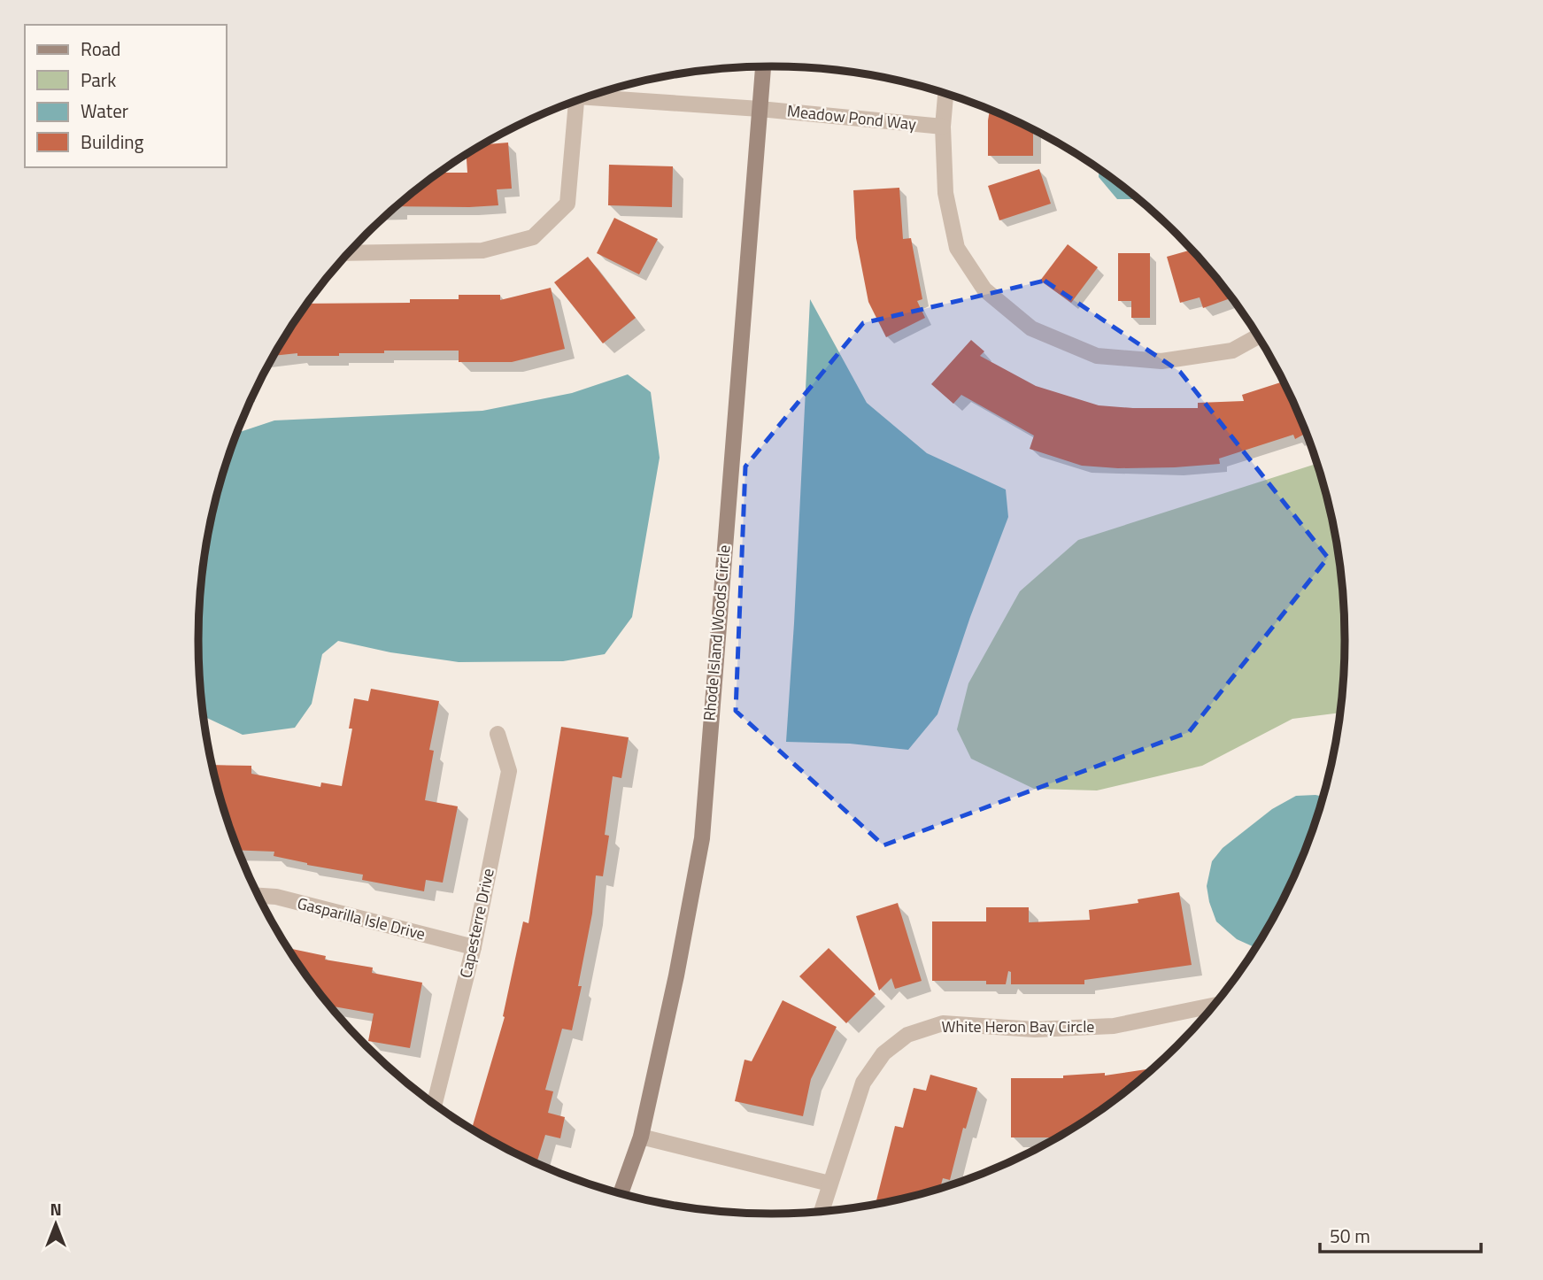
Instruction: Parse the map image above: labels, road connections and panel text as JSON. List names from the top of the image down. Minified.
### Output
{"streets":{"street":["Meadow Pond Way","Rhode Island Woods Circle","Gasparilla Isle Drive","Capesterre Drive","White Heron Bay Circle"]},"crossings":[["Meadow Pond Way","Rhode Island Woods Circle"],["Gasparilla Isle Drive","Capesterre Drive"]],"legend":["Road","Park","Water","Building"],"scale_bar":"50 m","north":"top"}
